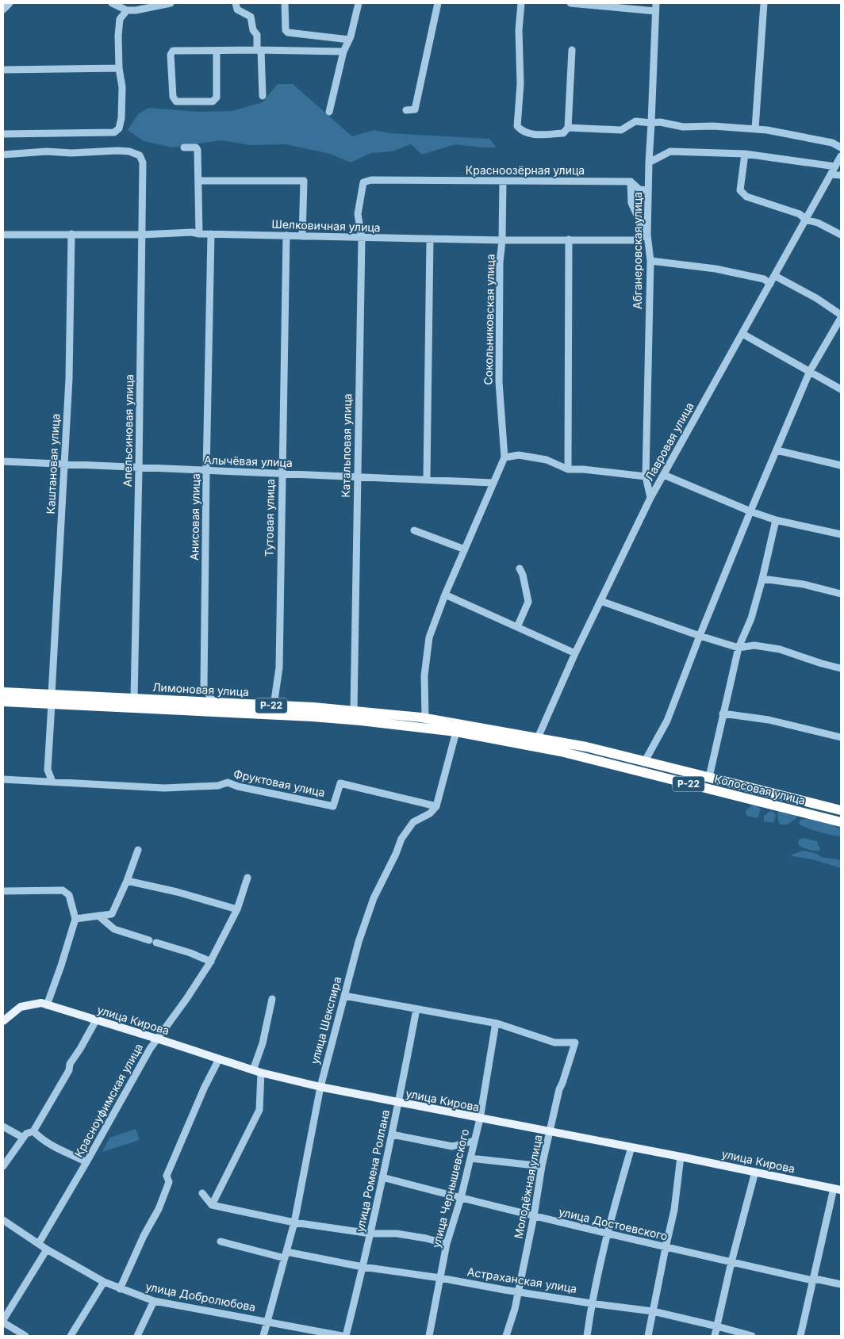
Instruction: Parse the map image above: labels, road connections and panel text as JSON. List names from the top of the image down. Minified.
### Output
{"streets":{"highway":["Лимоновая улица","Р-22","Колосовая улица"],"main road":["улица Кирова"],"street":["Красноозёрная улица","Шелковичная улица","Абганеровская улица","Сокольниковская улица","Апельсиновая улица","Лавровая улица","Катальповая улица","Алычёвая улица","Каштановая улица","Анисовая улица","Тутовая улица","Фруктовая улица","улица Шекспира","Красноуфимская улица","улица Ромена Роллана","Молодёжная улица","улица Чернышевского","улица Достоевского","Астраханская улица","улица Добролюбова"]},"crossings":[["Красноозёрная улица","Сокольниковская улица"],["Красноозёрная улица","Катальповая улица"],["Шелковичная улица","Абганеровская улица"],["Шелковичная улица","Сокольниковская улица"],["Шелковичная улица","Апельсиновая улица"],["Шелковичная улица","Катальповая улица"],["Шелковичная улица","Каштановая улица"],["Шелковичная улица","Анисовая улица"],["Шелковичная улица","Тутовая улица"],["Абганеровская улица","Лавровая улица"],["Апельсиновая улица","Алычёвая улица"],["Апельсиновая улица","Лимоновая улица"],["Лавровая улица","Лимоновая улица"],["Лавровая улица","Колосовая улица"],["Катальповая улица","Алычёвая улица"],["Катальповая улица","Лимоновая улица"],["Алычёвая улица","Каштановая улица"],["Алычёвая улица","Анисовая улица"],["Алычёвая улица","Тутовая улица"],["Каштановая улица","Лимоновая улица"],["Каштановая улица","Фруктовая улица"],["Анисовая улица","Лимоновая улица"],["Тутовая улица","Лимоновая улица"],["Лимоновая улица","Колосовая улица"],["Фруктовая улица","улица Шекспира"],["улица Кирова","улица Шекспира"],["улица Кирова","Красноуфимская улица"],["улица Кирова","улица Ромена Роллана"],["улица Кирова","Молодёжная улица"],["улица Кирова","улица Чернышевского"],["улица Шекспира","Астраханская улица"],["улица Шекспира","улица Добролюбова"],["Красноуфимская улица","улица Добролюбова"],["улица Ромена Роллана","улица Достоевского"],["улица Ромена Роллана","Астраханская улица"],["Молодёжная улица","улица Чернышевского"],["Молодёжная улица","улица Достоевского"],["Молодёжная улица","Астраханская улица"],["улица Чернышевского","улица Достоевского"],["улица Чернышевского","Астраханская улица"]]}
